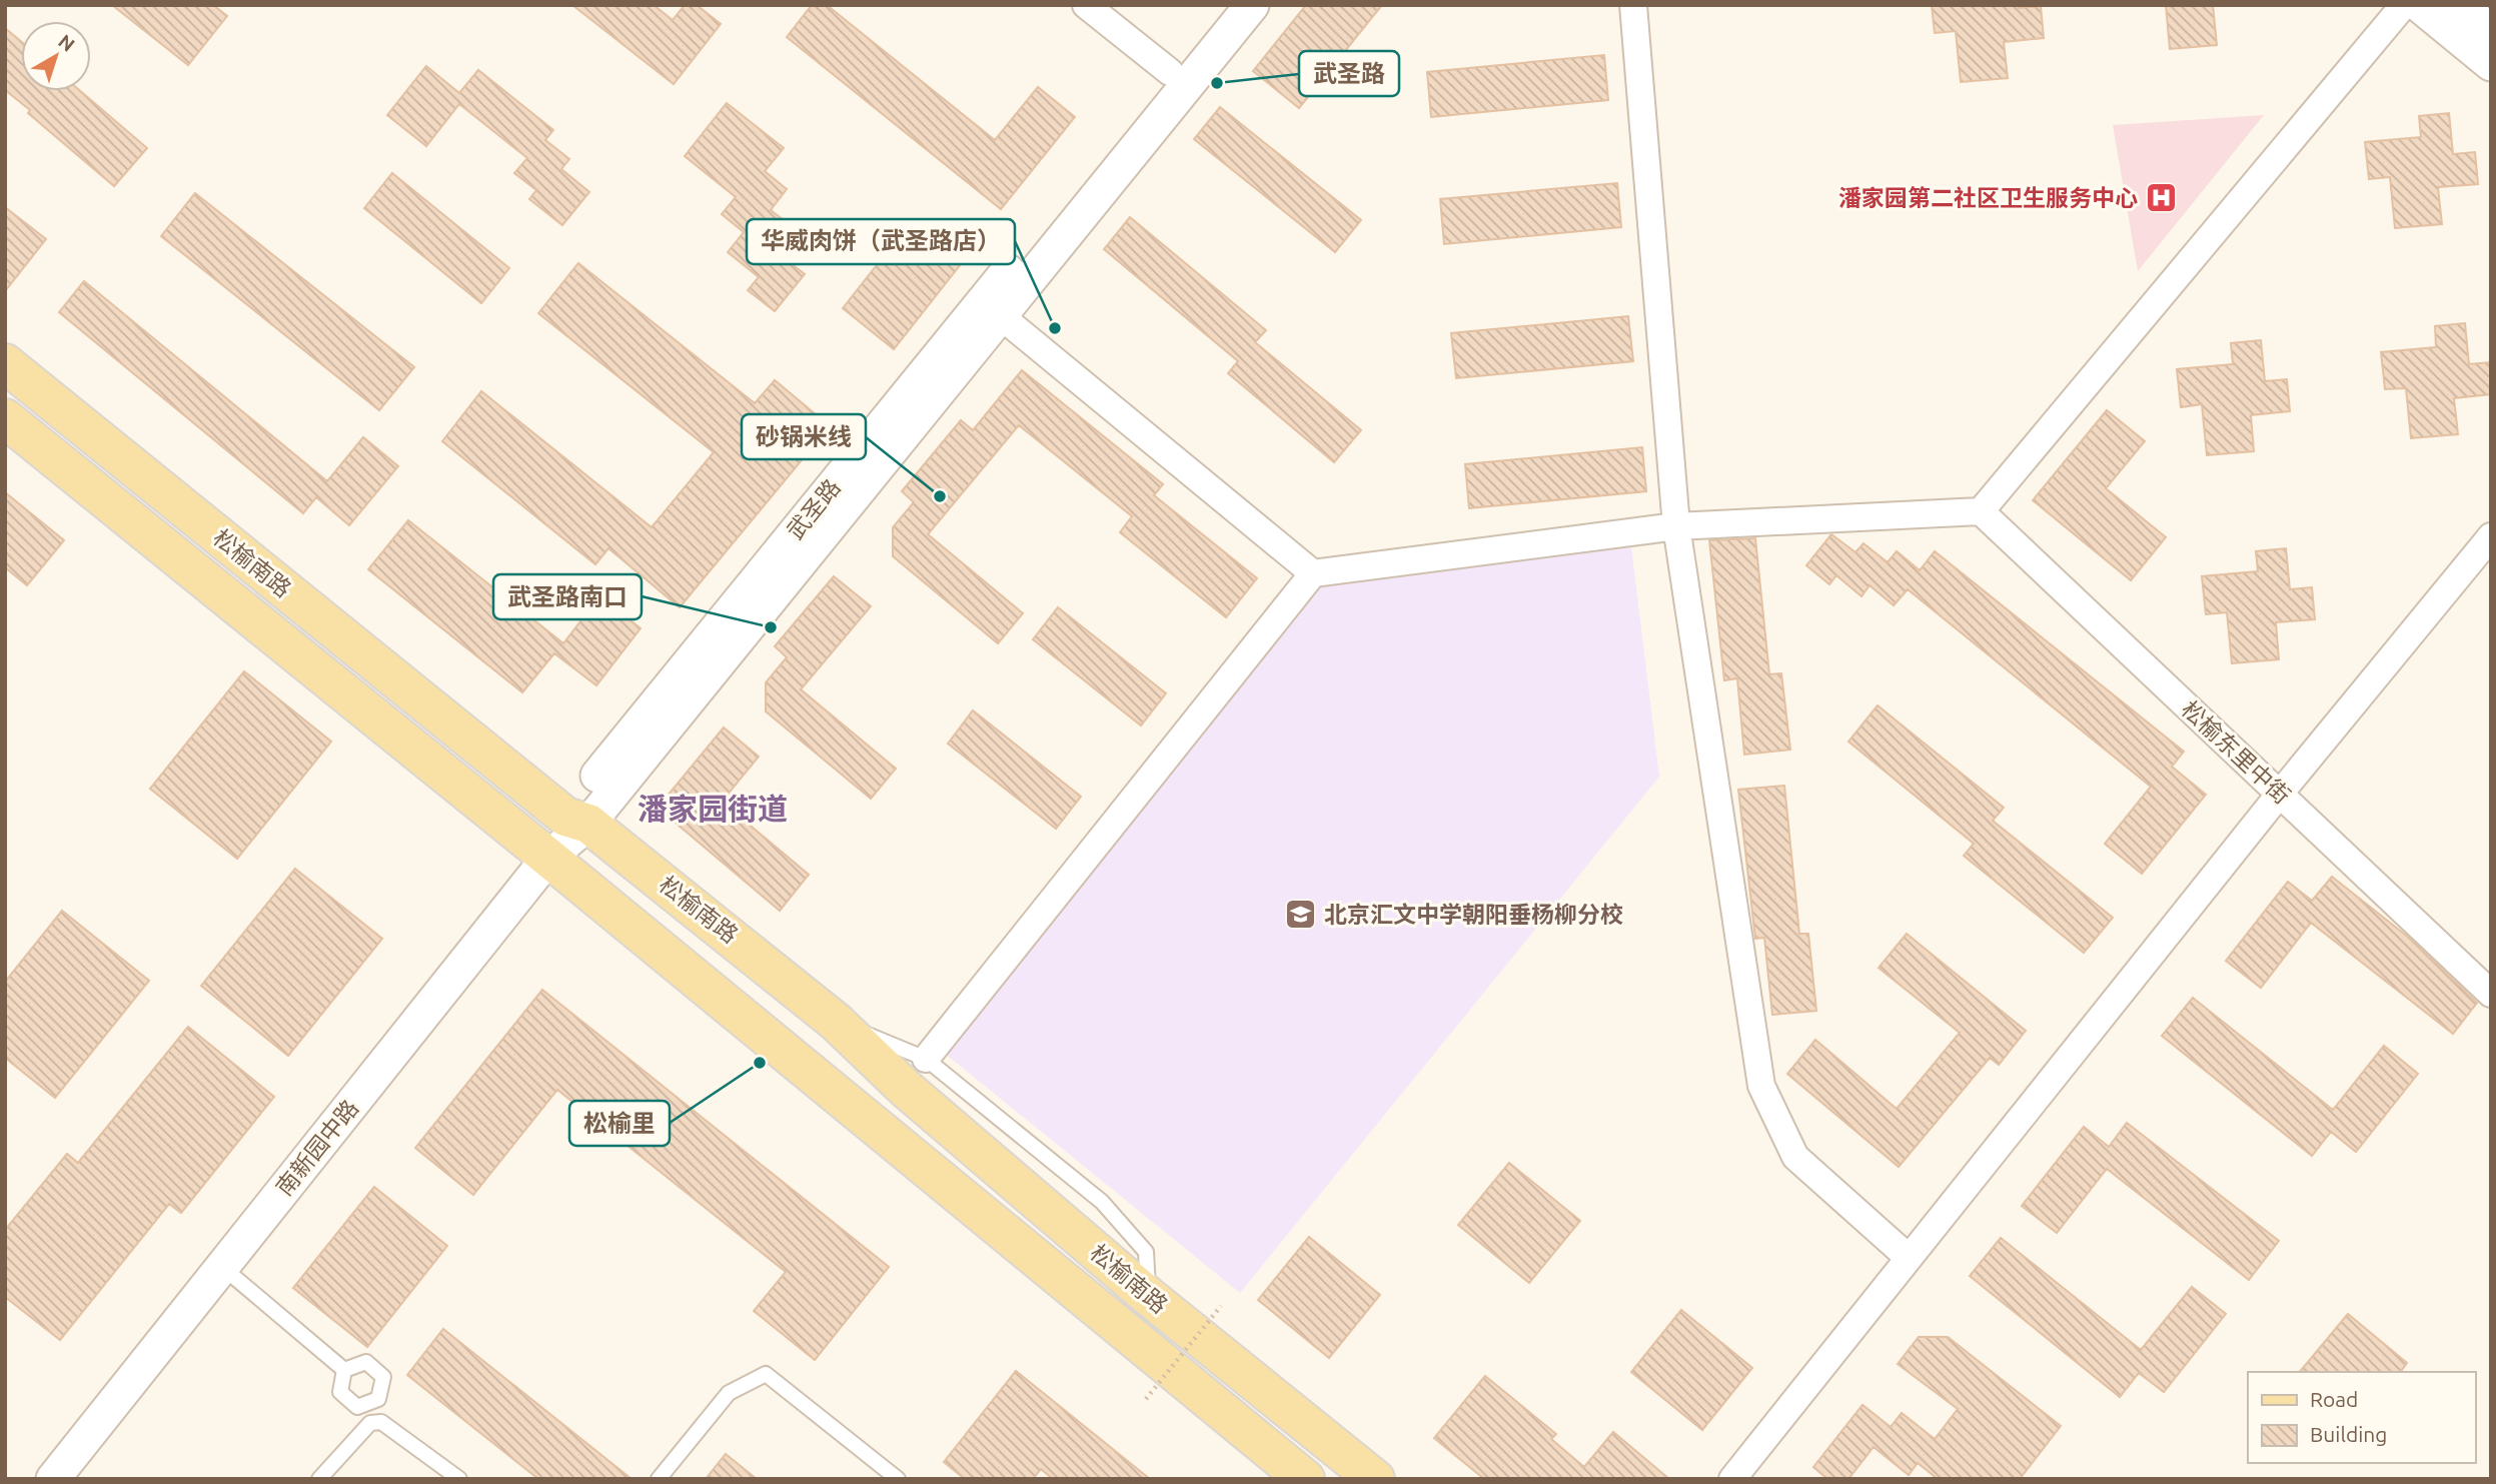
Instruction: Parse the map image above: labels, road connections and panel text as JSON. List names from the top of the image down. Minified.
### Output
{"streets":{"main road":["松榆南路"],"street":["武圣路","松榆东里中街","南新园中路"]},"crossings":[["武圣路","松榆南路"],["武圣路","南新园中路"],["松榆南路","南新园中路"]],"districts":["潘家园街道"],"places":{"other":["武圣路","华威肉饼（武圣路店）","砂锅米线","武圣路南口","松榆里"],"hospital":["潘家园第二社区卫生服务中心"],"school or university":["北京汇文中学朝阳垂杨柳分校"]},"legend":["Road","Building"],"north":"top right"}
